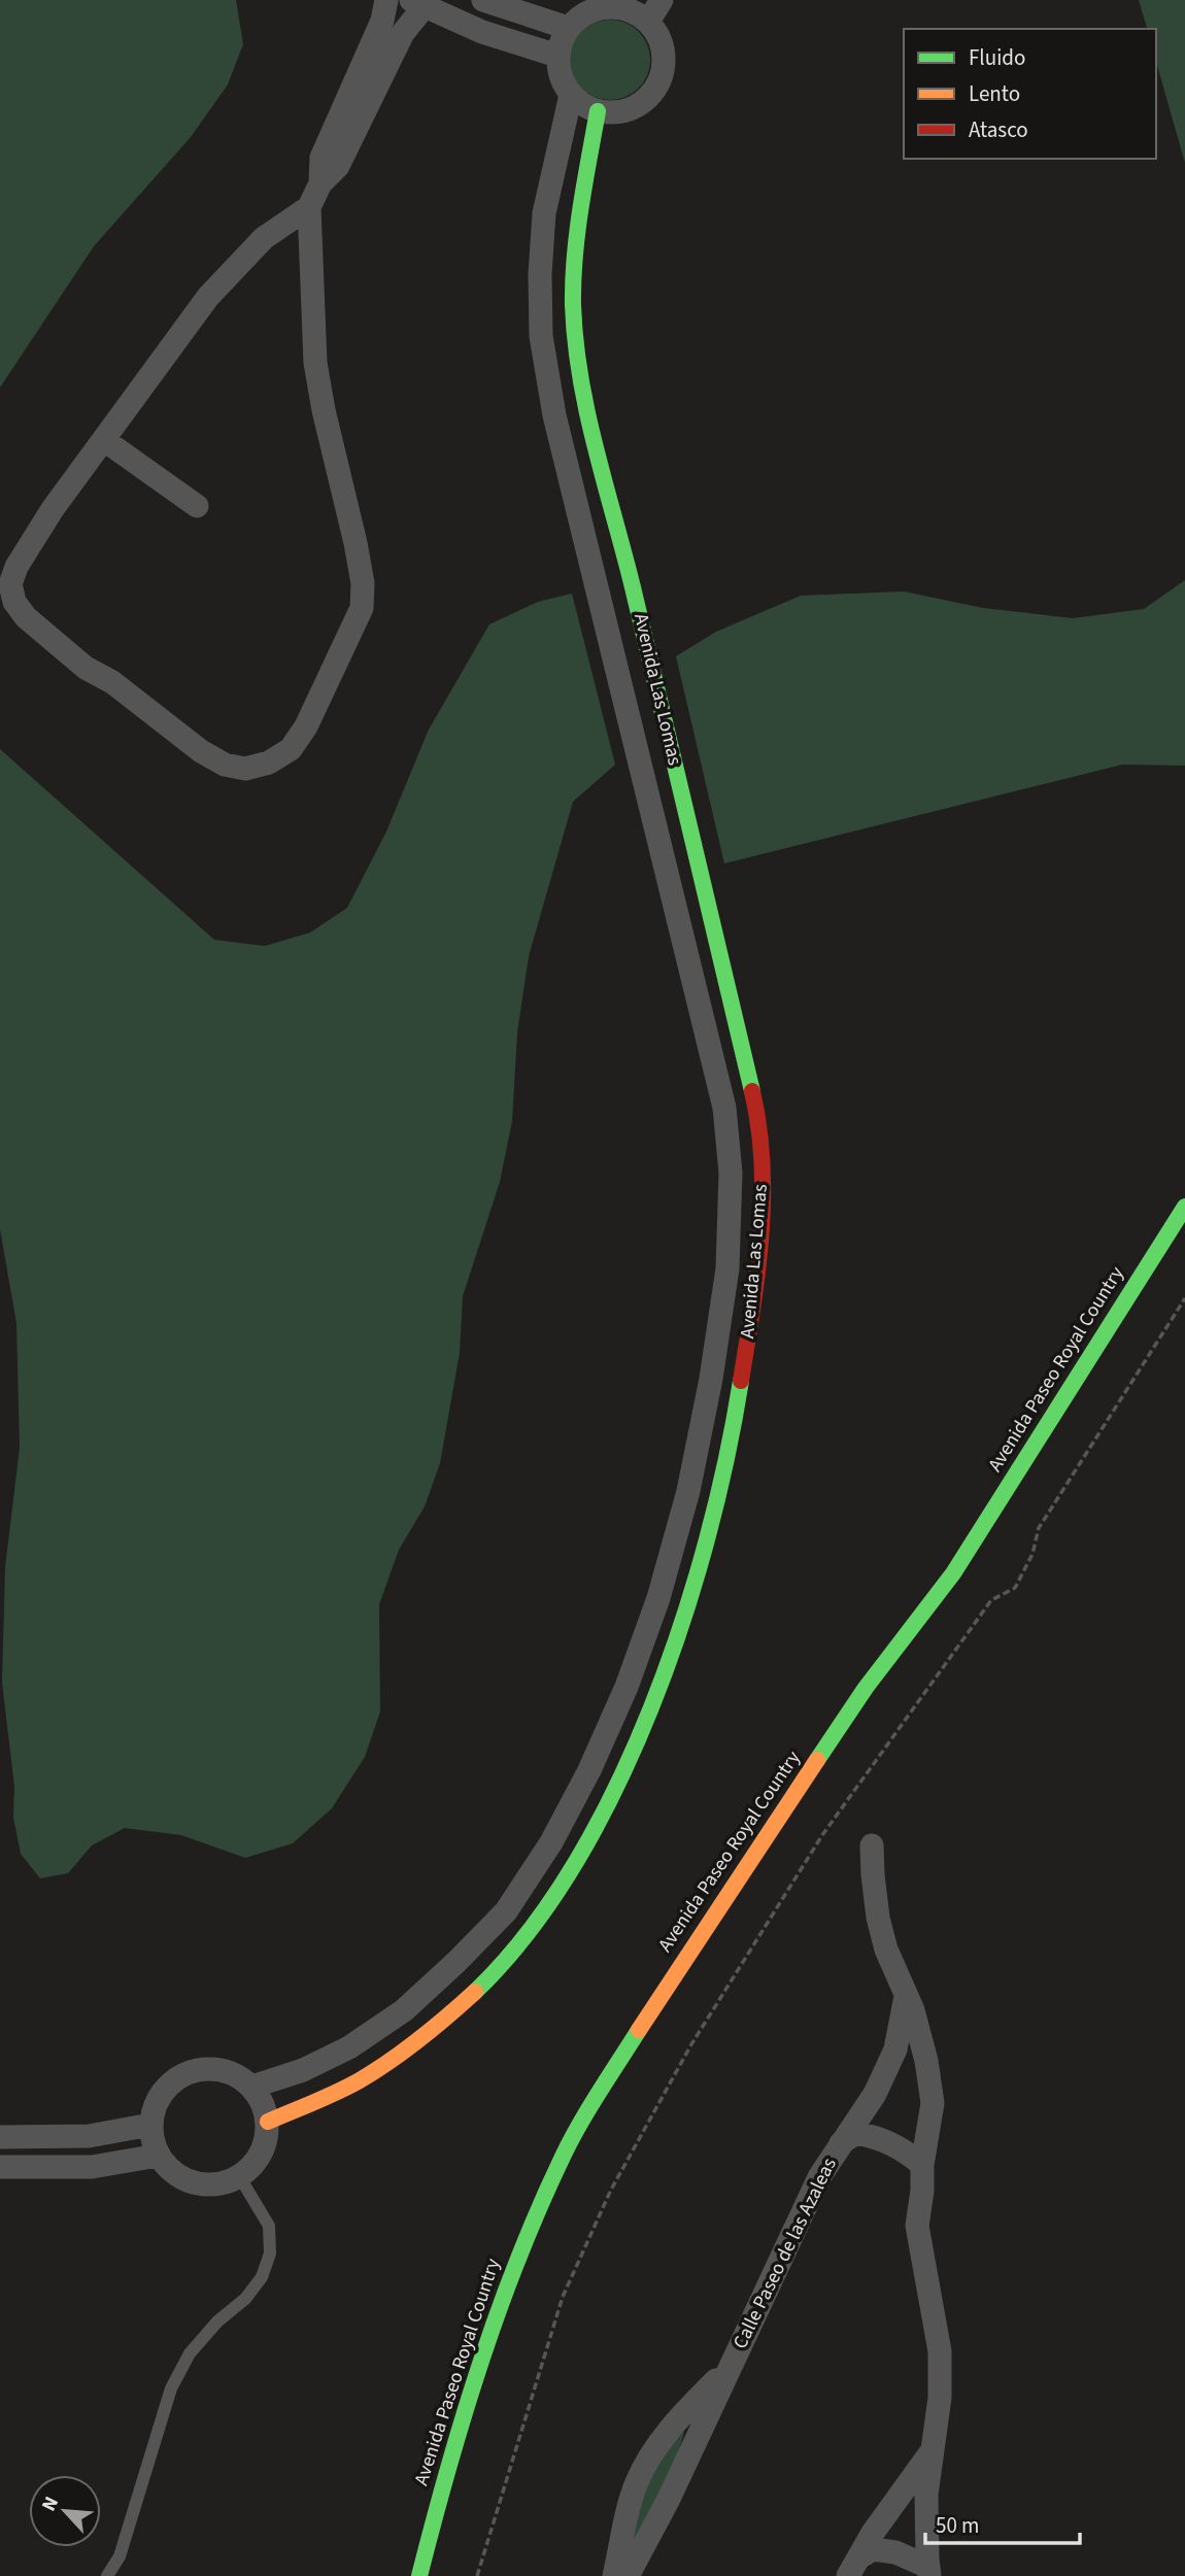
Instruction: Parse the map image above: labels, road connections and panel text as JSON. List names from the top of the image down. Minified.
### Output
{"streets":{"street":["Avenida Las Lomas","Avenida Paseo Royal Country","Calle Paseo de las Azaleas"]},"legend":["Fluido","Lento","Atasco"],"scale_bar":"50 m","north":"top left"}
